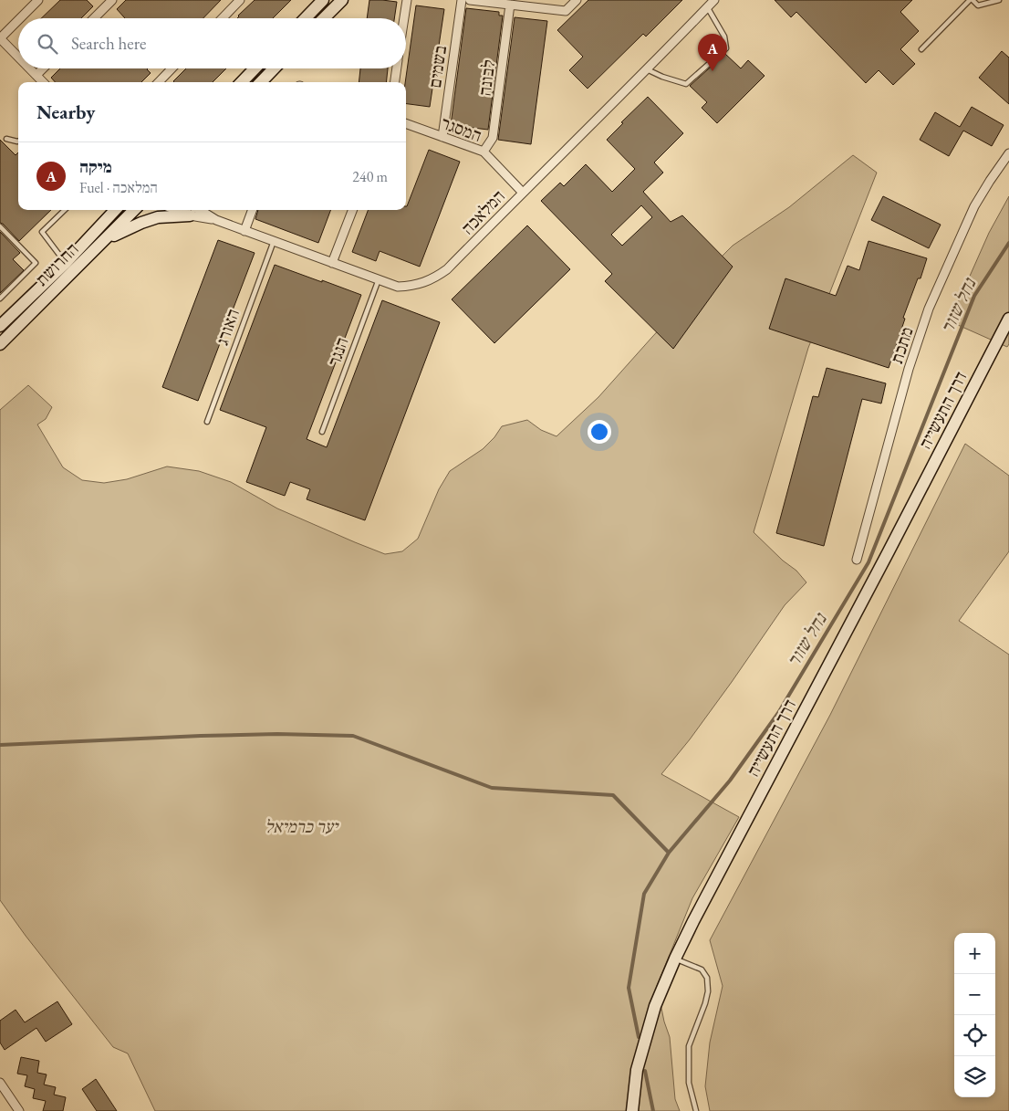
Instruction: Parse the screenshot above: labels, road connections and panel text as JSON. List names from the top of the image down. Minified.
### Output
{"streets":{"street":["בשמים","לבונה","המסגר","המלאכה","החרושת","מתכת","דרך התעשייה"],"lane":["האורג","הנגר"]},"crossings":[["בשמים","המסגר"],["לבונה","המסגר"],["המסגר","המלאכה"],["המלאכה","האורג"],["המלאכה","הנגר"]],"water":["נחל שזור"],"parks":["יער כרמיאל"],"page":{"search":"Search here","pins":"A","heading":"Nearby","list":[{"mark":"A","name":"מיקה","note":"Fuel · המלאכה","value":"240 m"}],"map_buttons":["+","−"]}}
